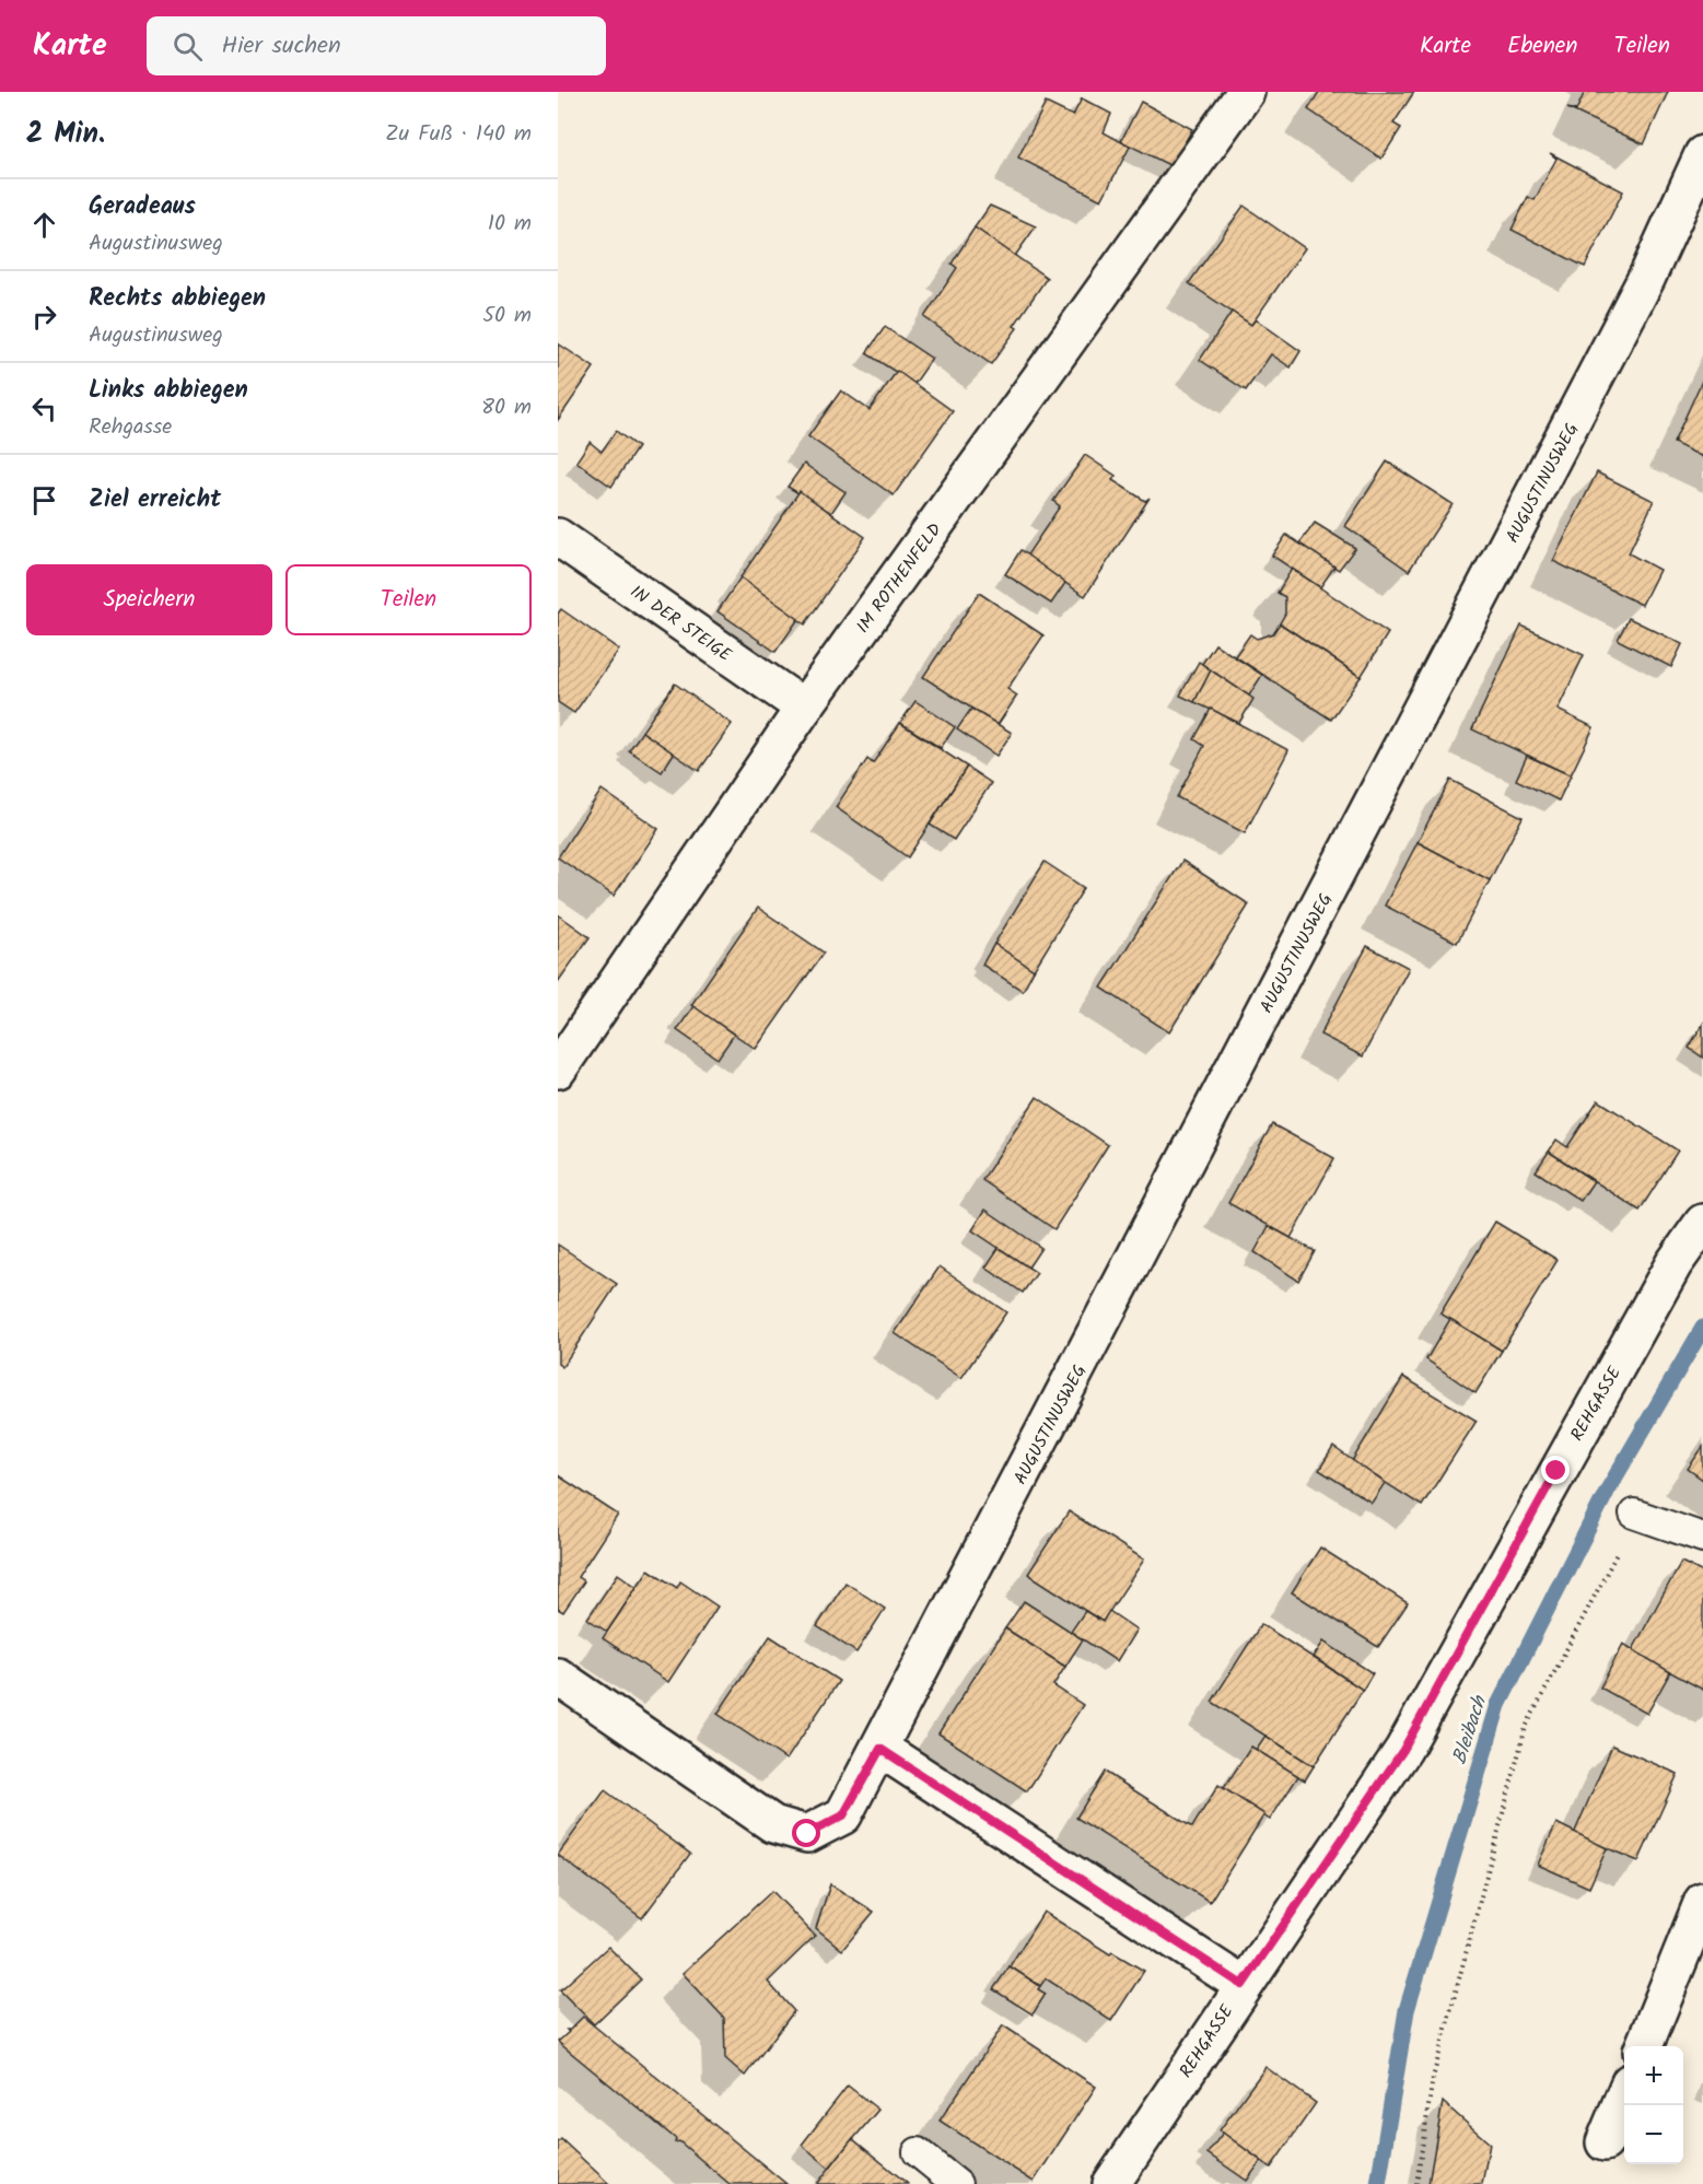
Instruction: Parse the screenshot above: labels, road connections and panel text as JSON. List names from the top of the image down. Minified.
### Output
{"streets":{"street":["AUGUSTINUSWEG","IM ROTHENFELD","IN DER STEIGE","REHGASSE"]},"crossings":[["IM ROTHENFELD","IN DER STEIGE"]],"water":["Bleibach"],"page":{"header":"Karte","search":"Hier suchen","nav":["Karte","Ebenen","Teilen"],"heading":["2 Min.","Zu Fuß · 140 m"],"list":[["Geradeaus","Augustinusweg","10 m"],["Rechts abbiegen","Augustinusweg","50 m"],["Links abbiegen","Rehgasse","80 m"],"Ziel erreicht"],"buttons":["Speichern","Teilen"],"map_buttons":["+","−"]}}
